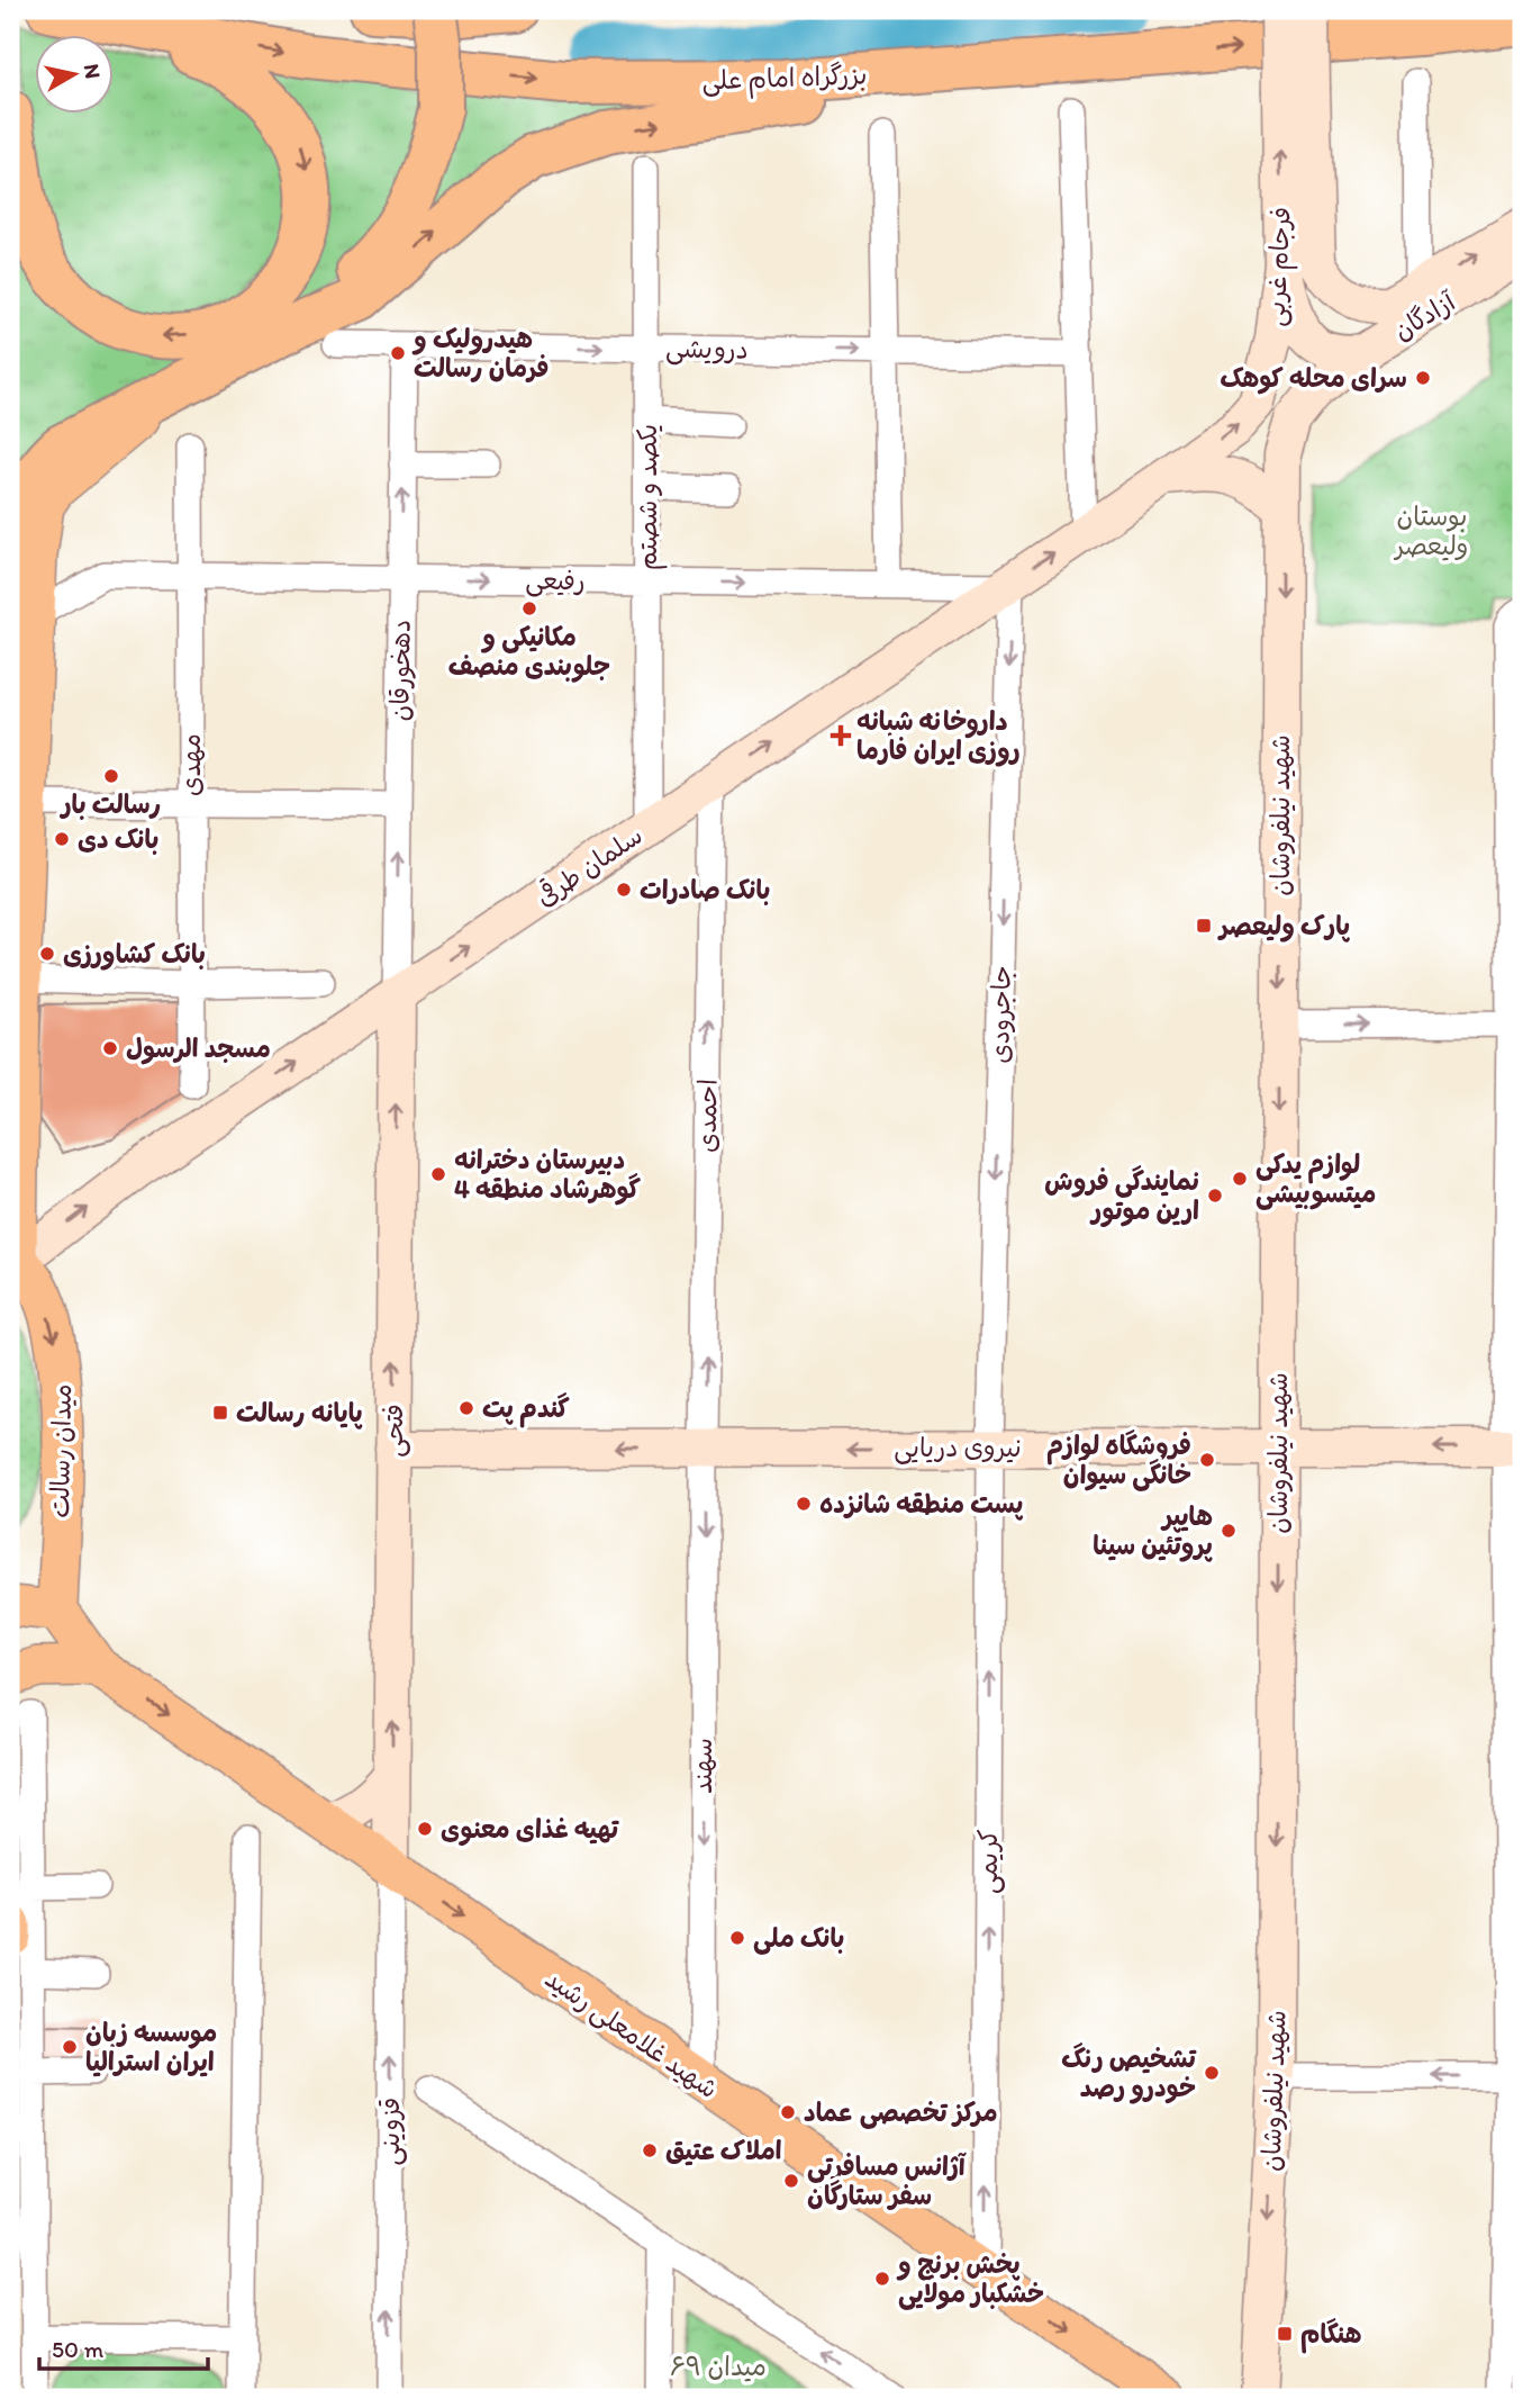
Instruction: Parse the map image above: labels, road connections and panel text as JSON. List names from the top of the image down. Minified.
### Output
{"streets":{"highway":["بزرگراه امام علی"],"main road":["فرجام غربی","آزادگان","شهید نیلفروشان","سلمان طرقی","فتحی","نیروی دریایی","میدان رسالت","شهید غلامعلی رشید"],"street":["درویشی","یکصد و شصتم","رفیعی","دهخورقان","مهدی","جاجرودی","احمدی","سهند","کریمی","قزوینی"]},"crossings":[["فرجام غربی","سلمان طرقی"],["آزادگان","شهید نیلفروشان"],["درویشی","یکصد و شصتم"],["درویشی","دهخورقان"],["یکصد و شصتم","رفیعی"],["یکصد و شصتم","سلمان طرقی"],["رفیعی","دهخورقان"],["رفیعی","مهدی"],["رفیعی","سلمان طرقی"],["رفیعی","جاجرودی"],["دهخورقان","سلمان طرقی"],["دهخورقان","فتحی"],["شهید نیلفروشان","نیروی دریایی"],["سلمان طرقی","جاجرودی"],["سلمان طرقی","احمدی"],["سلمان طرقی","فتحی"],["سلمان طرقی","میدان رسالت"],["جاجرودی","نیروی دریایی"],["جاجرودی","کریمی"],["احمدی","نیروی دریایی"],["احمدی","سهند"],["فتحی","نیروی دریایی"],["فتحی","شهید غلامعلی رشید"],["فتحی","قزوینی"],["نیروی دریایی","سهند"],["نیروی دریایی","کریمی"],["میدان رسالت","شهید غلامعلی رشید"],["سهند","شهید غلامعلی رشید"],["کریمی","شهید غلامعلی رشید"],["شهید غلامعلی رشید","قزوینی"]],"one_way":["فرجام غربی","دهخورقان","شهید نیلفروشان","سلمان طرقی","جاجرودی","احمدی","فتحی","نیروی دریایی","میدان رسالت","سهند","کریمی","شهید غلامعلی رشید"],"parks":["بوستان ولیعصر","میدان ۶۹"],"places":{"other":["هیدرولیک و فرمان رسالت","سرای محله کوهک","مکانیکی و جلوبندی منصف","رسالت بار","بانک دی","بانک صادرات","بانک کشاورزی","مسجد الرسول","دبیرستان دخترانه گوهرشاد منطقه 4","لوازم یدکی میتسوبیشی","نمایندگی فروش ارین موتور","گندم پت","فروشگاه لوازم خانگی سیوان","پست منطقه شانزده","هایپر پروتئین سینا","تهیه غذای معنوی","بانک ملی","موسسه زبان ایران استرالیا","تشخیص رنگ خودرو رصد","مرکز تخصصی عماد","املاک عتیق","آژانس مسافرتی سفر ستارگان","پخش برنج و خشکبار مولایی"],"health":["داروخانه شبانه روزی ایران فارما"],"transit":["پارک ولیعصر","پایانه رسالت","هنگام"]},"scale_bar":"50 m","north":"right"}
